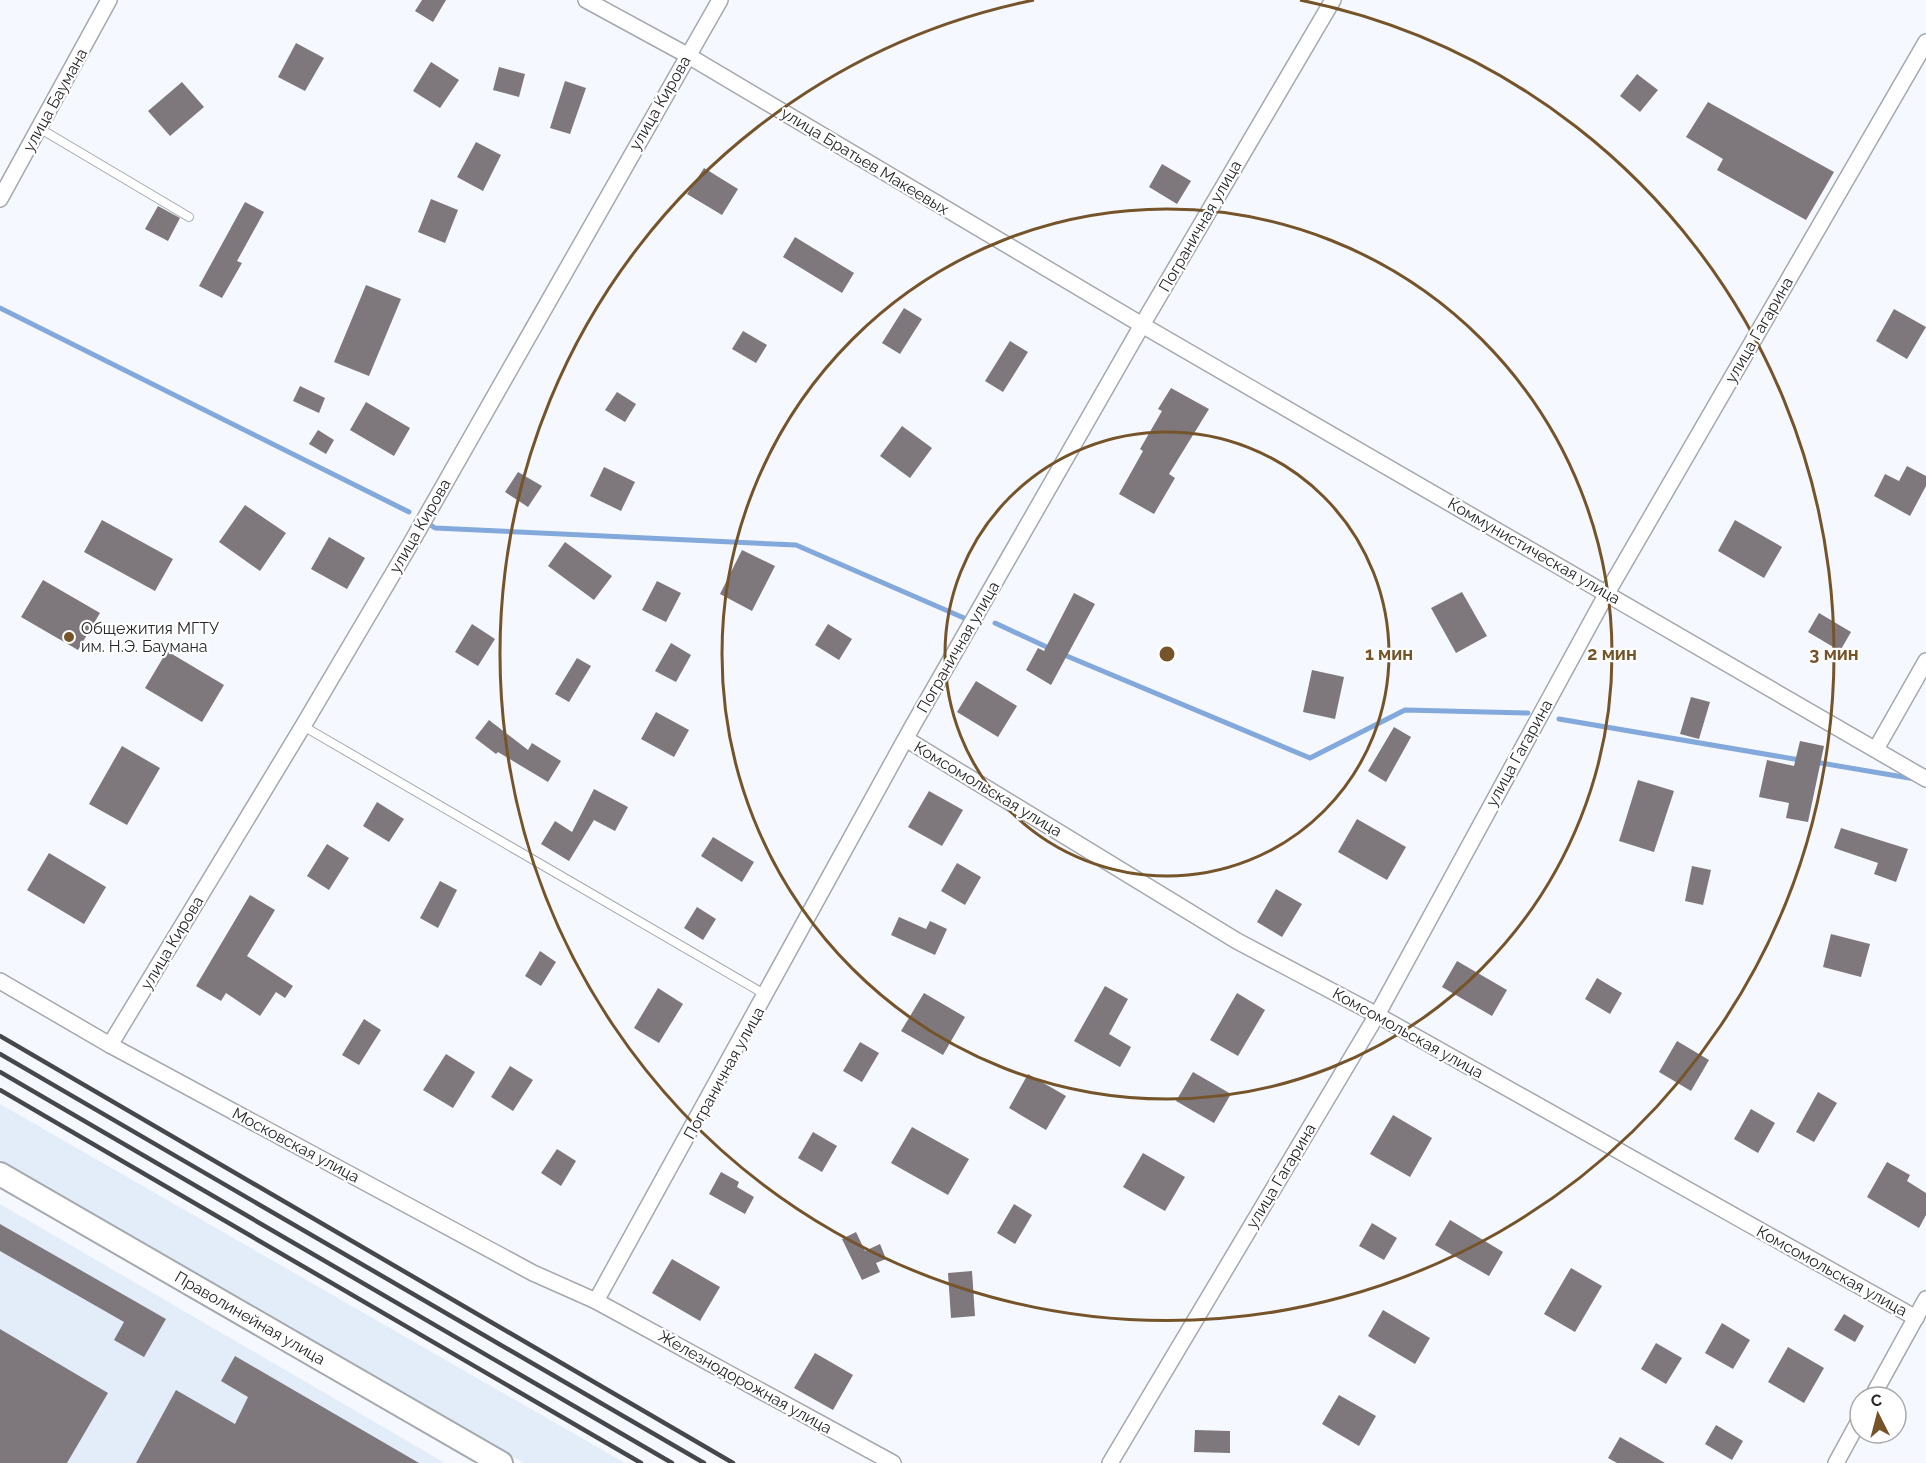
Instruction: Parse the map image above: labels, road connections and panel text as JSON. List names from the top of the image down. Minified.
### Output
{"streets":{"main road":["Праволинейная улица"],"street":["улица Баумана","улица Кирова","улица Братьев Макеевых","Пограничная улица","улица Гагарина","Коммунистическая улица","Комсомольская улица","Московская улица","Железнодорожная улица"]},"crossings":[["улица Кирова","улица Братьев Макеевых"],["улица Кирова","Московская улица"],["улица Братьев Макеевых","Пограничная улица"],["улица Братьев Макеевых","Коммунистическая улица"],["Пограничная улица","Коммунистическая улица"],["Пограничная улица","Комсомольская улица"],["Пограничная улица","Московская улица"],["Пограничная улица","Железнодорожная улица"],["улица Гагарина","Коммунистическая улица"],["улица Гагарина","Комсомольская улица"],["Московская улица","Железнодорожная улица"]],"places":["Общежития МГТУ им. Н.Э. Баумана"],"north":"top","rings":["1 мин","2 мин","3 мин"]}
